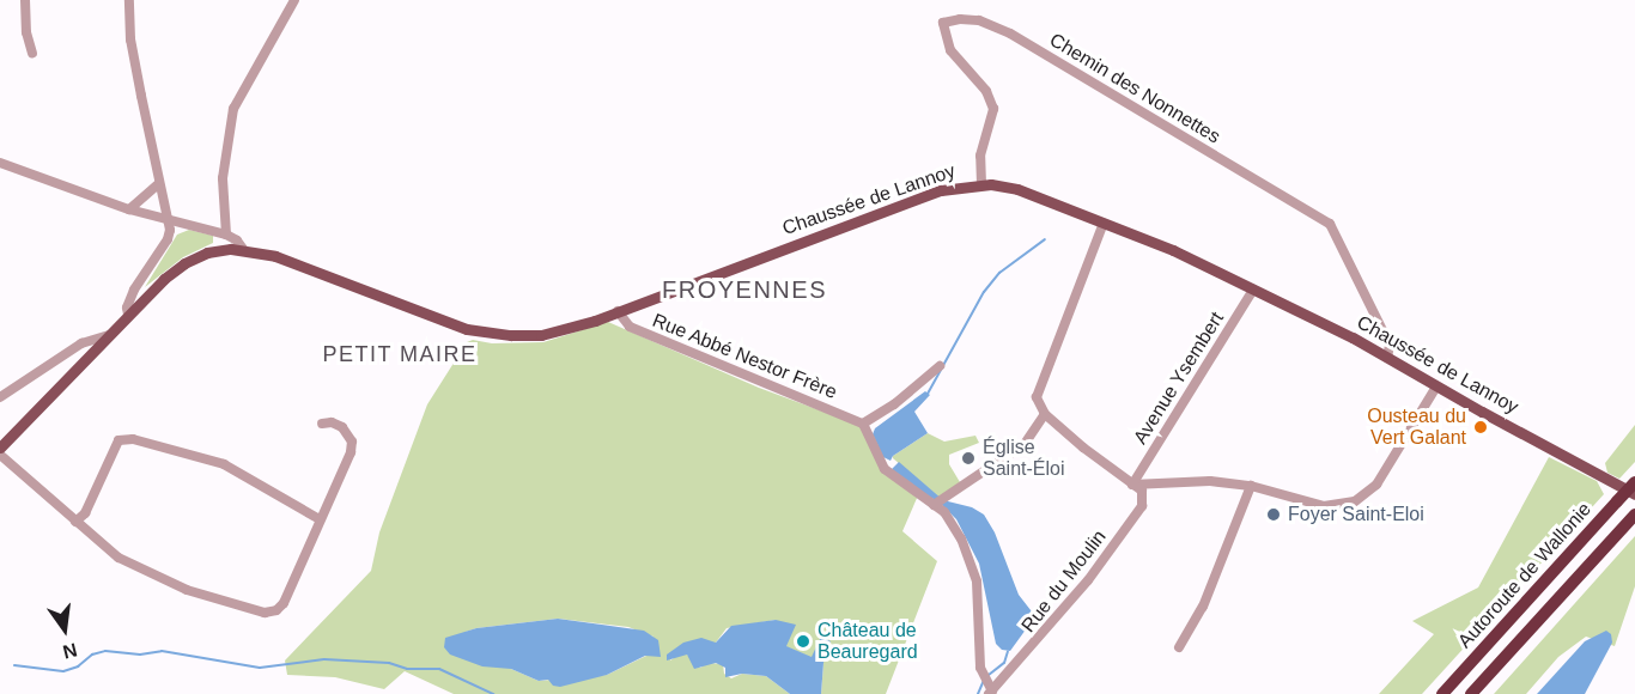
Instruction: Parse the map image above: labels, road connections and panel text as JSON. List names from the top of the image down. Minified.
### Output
{"streets":{"highway":["Autoroute de Wallonie"],"main road":["Chaussée de Lannoy"],"street":["Chemin des Nonnettes","Rue Abbé Nestor Frère","Avenue Ysembert","Rue du Moulin"]},"crossings":[["Chemin des Nonnettes","Chaussée de Lannoy"],["Chaussée de Lannoy","Rue Abbé Nestor Frère"],["Chaussée de Lannoy","Avenue Ysembert"],["Avenue Ysembert","Rue du Moulin"]],"districts":["FROYENNES","PETIT MAIRE"],"places":["Ousteau du Vert Galant","Église Saint-Éloi","Foyer Saint-Eloi","Château de Beauregard"],"north":"bottom"}
